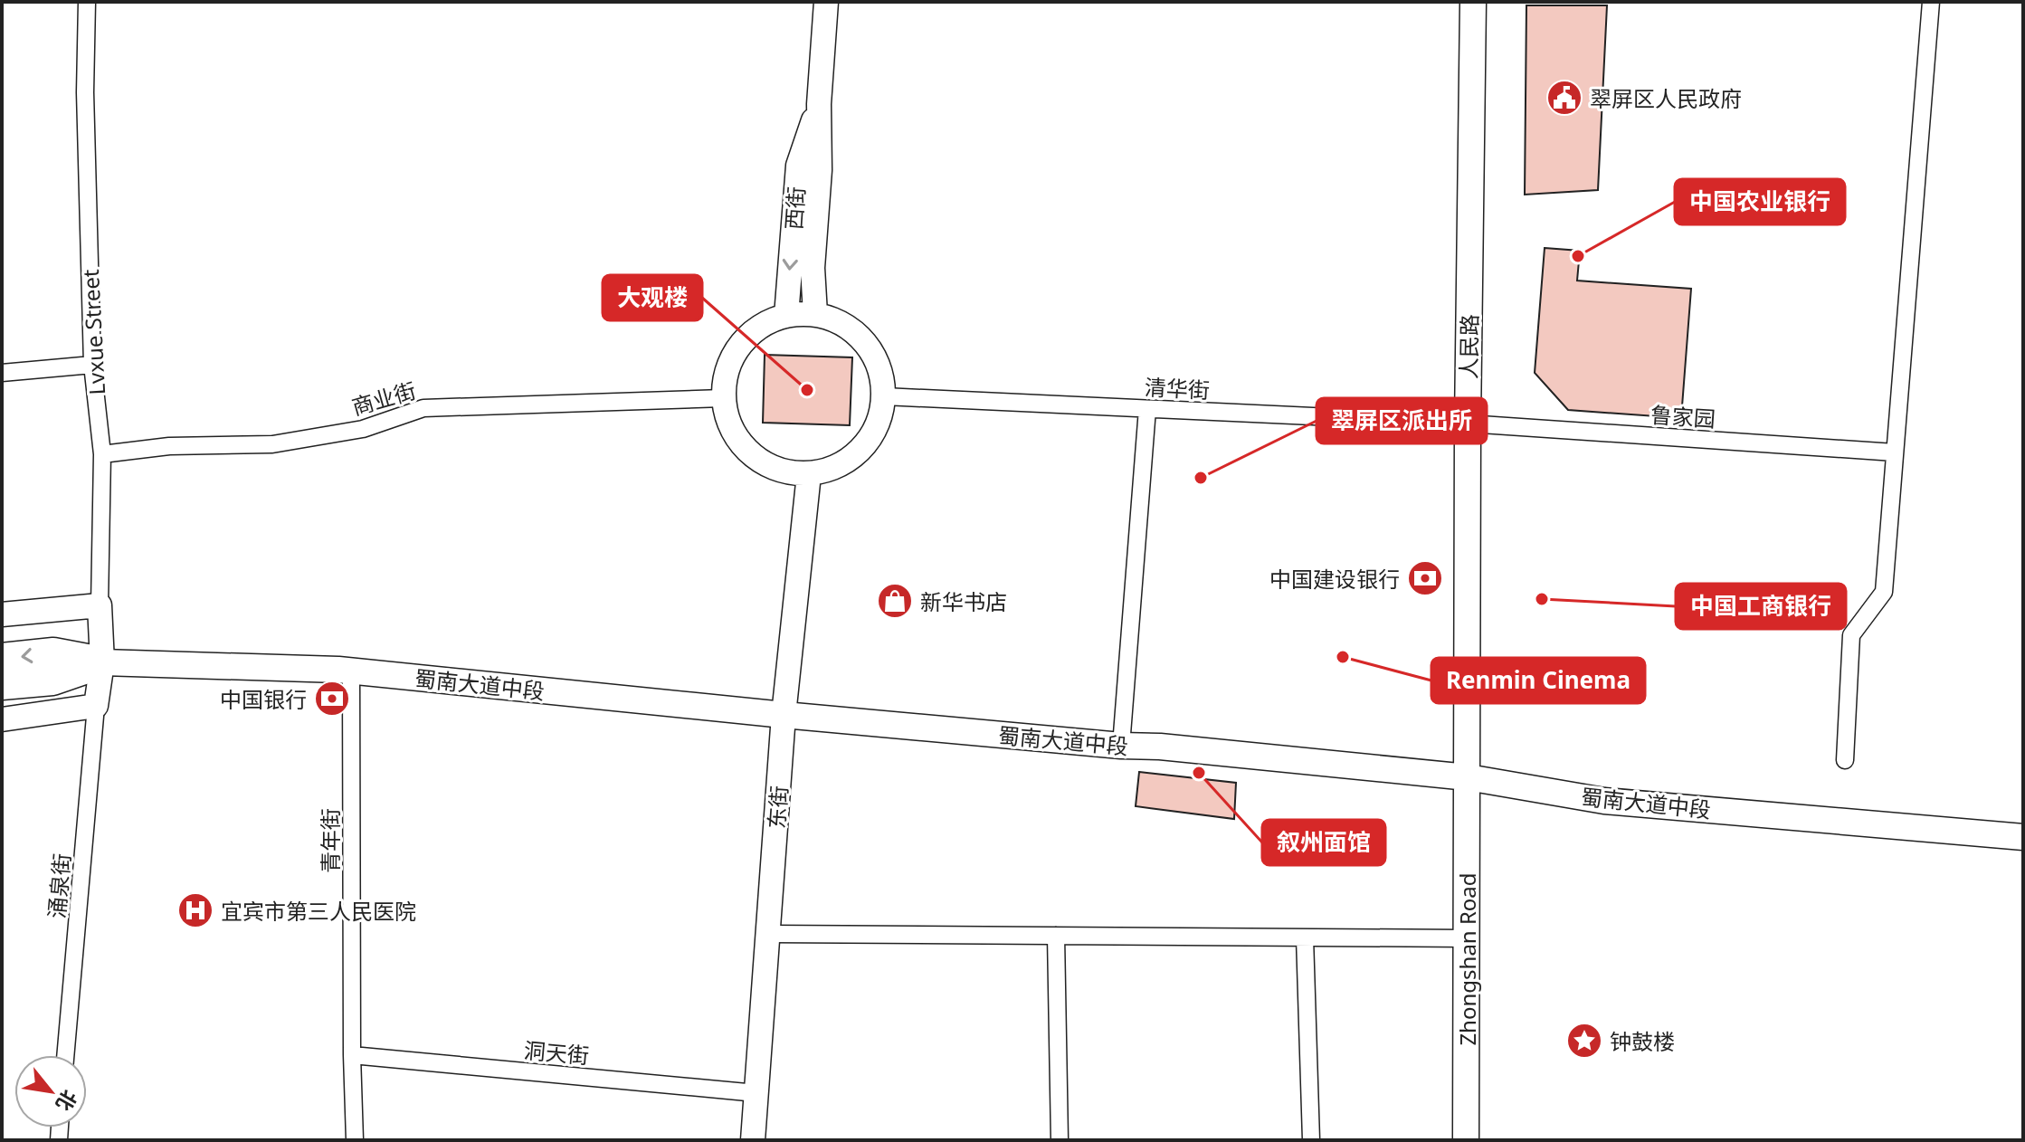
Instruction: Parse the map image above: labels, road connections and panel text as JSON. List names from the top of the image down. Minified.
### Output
{"streets":{"main road":["西街","Lvxue Street","人民路","蜀南大道中段","东街","Zhongshan Road"],"street":["清华街","商业街","鲁家园","青年街","涌泉街","洞天街"]},"crossings":[["西街","清华街"],["西街","商业街"],["西街","东街"],["Lvxue Street","商业街"],["Lvxue Street","蜀南大道中段"],["Lvxue Street","涌泉街"],["人民路","清华街"],["人民路","鲁家园"],["人民路","蜀南大道中段"],["人民路","Zhongshan Road"],["清华街","商业街"],["清华街","鲁家园"],["清华街","东街"],["商业街","东街"],["蜀南大道中段","东街"],["蜀南大道中段","青年街"],["蜀南大道中段","Zhongshan Road"],["东街","洞天街"],["青年街","洞天街"]],"places":{"public building":["翠屏区人民政府"],"other":["中国农业银行","大观楼","翠屏区派出所","中国工商银行","Renmin Cinema","叙州面馆"],"bank":["中国建设银行","中国银行"],"shop":["新华书店"],"hospital":["宜宾市第三人民医院"],"place":["钟鼓楼"]},"north":"bottom right"}
